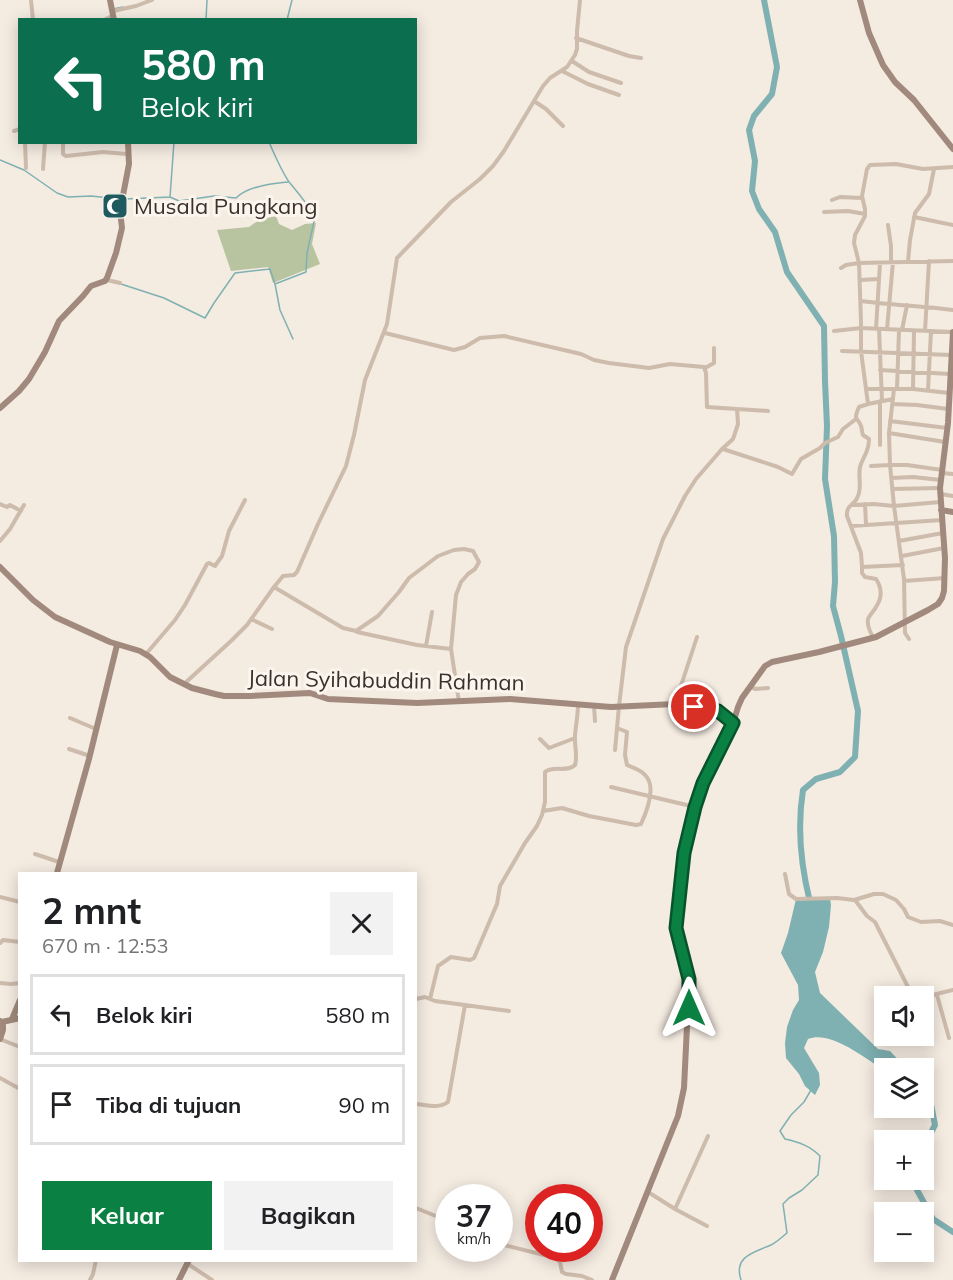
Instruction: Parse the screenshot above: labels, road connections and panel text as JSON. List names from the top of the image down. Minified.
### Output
{"streets":{"street":["Jalan Syihabuddin Rahman"]},"places":{"mosque":["Musala Pungkang"]},"page":{"turn":["580 m","Belok kiri"],"heading":["2 mnt","670 m · 12:53"],"list":[{"name":"Belok kiri","value":"580 m"},{"name":"Tiba di tujuan","value":"90 m"}],"map_buttons":["+","−"],"buttons":["Keluar","Bagikan"],"speed":"37 km/h","limit":"40"}}
